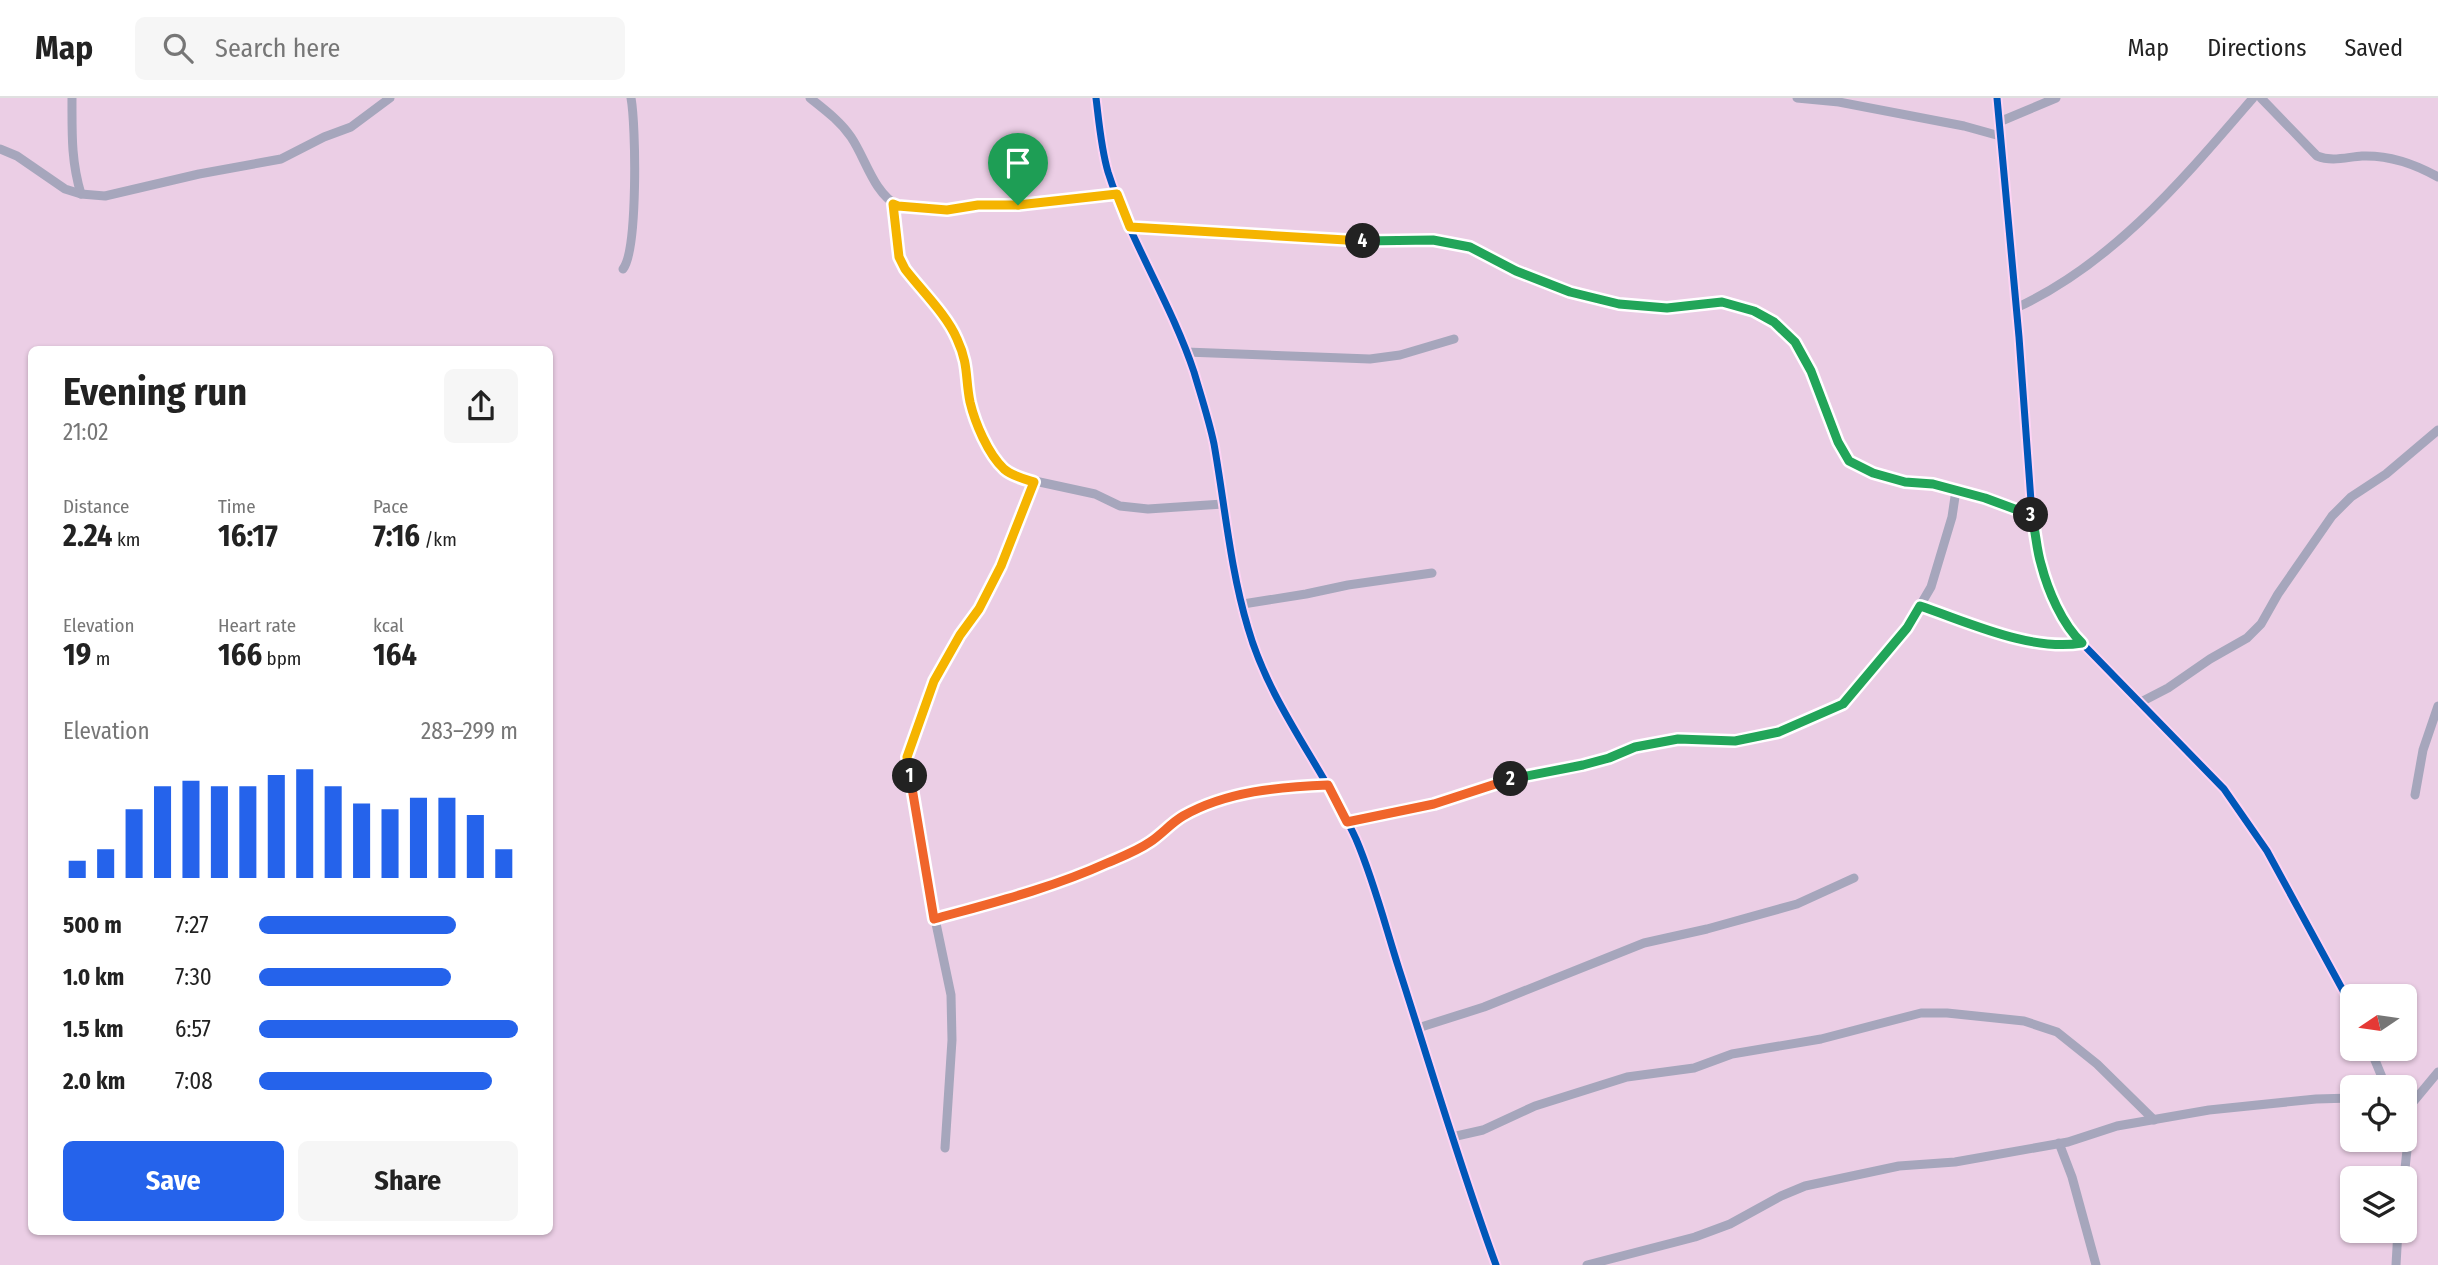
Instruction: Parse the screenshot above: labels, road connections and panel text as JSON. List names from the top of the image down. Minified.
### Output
{"north":"left","page":{"header":"Map","search":"Search here","nav":["Map","Directions","Saved"],"pins":["4","3","1","2"],"heading":["Evening run","21:02"],"stats":[["Distance","2.24 km"],["Time","16:17"],["Pace","7:16 /km"],["Elevation","19 m"],["Heart rate","166 bpm"],["kcal","164"]],"chart":["Elevation","283–299 m"],"list":[{"name":"500 m","note":"7:27"},{"name":"1.0 km","note":"7:30"},{"name":"1.5 km","note":"6:57"},{"name":"2.0 km","note":"7:08"}],"buttons":["Save","Share"]}}
